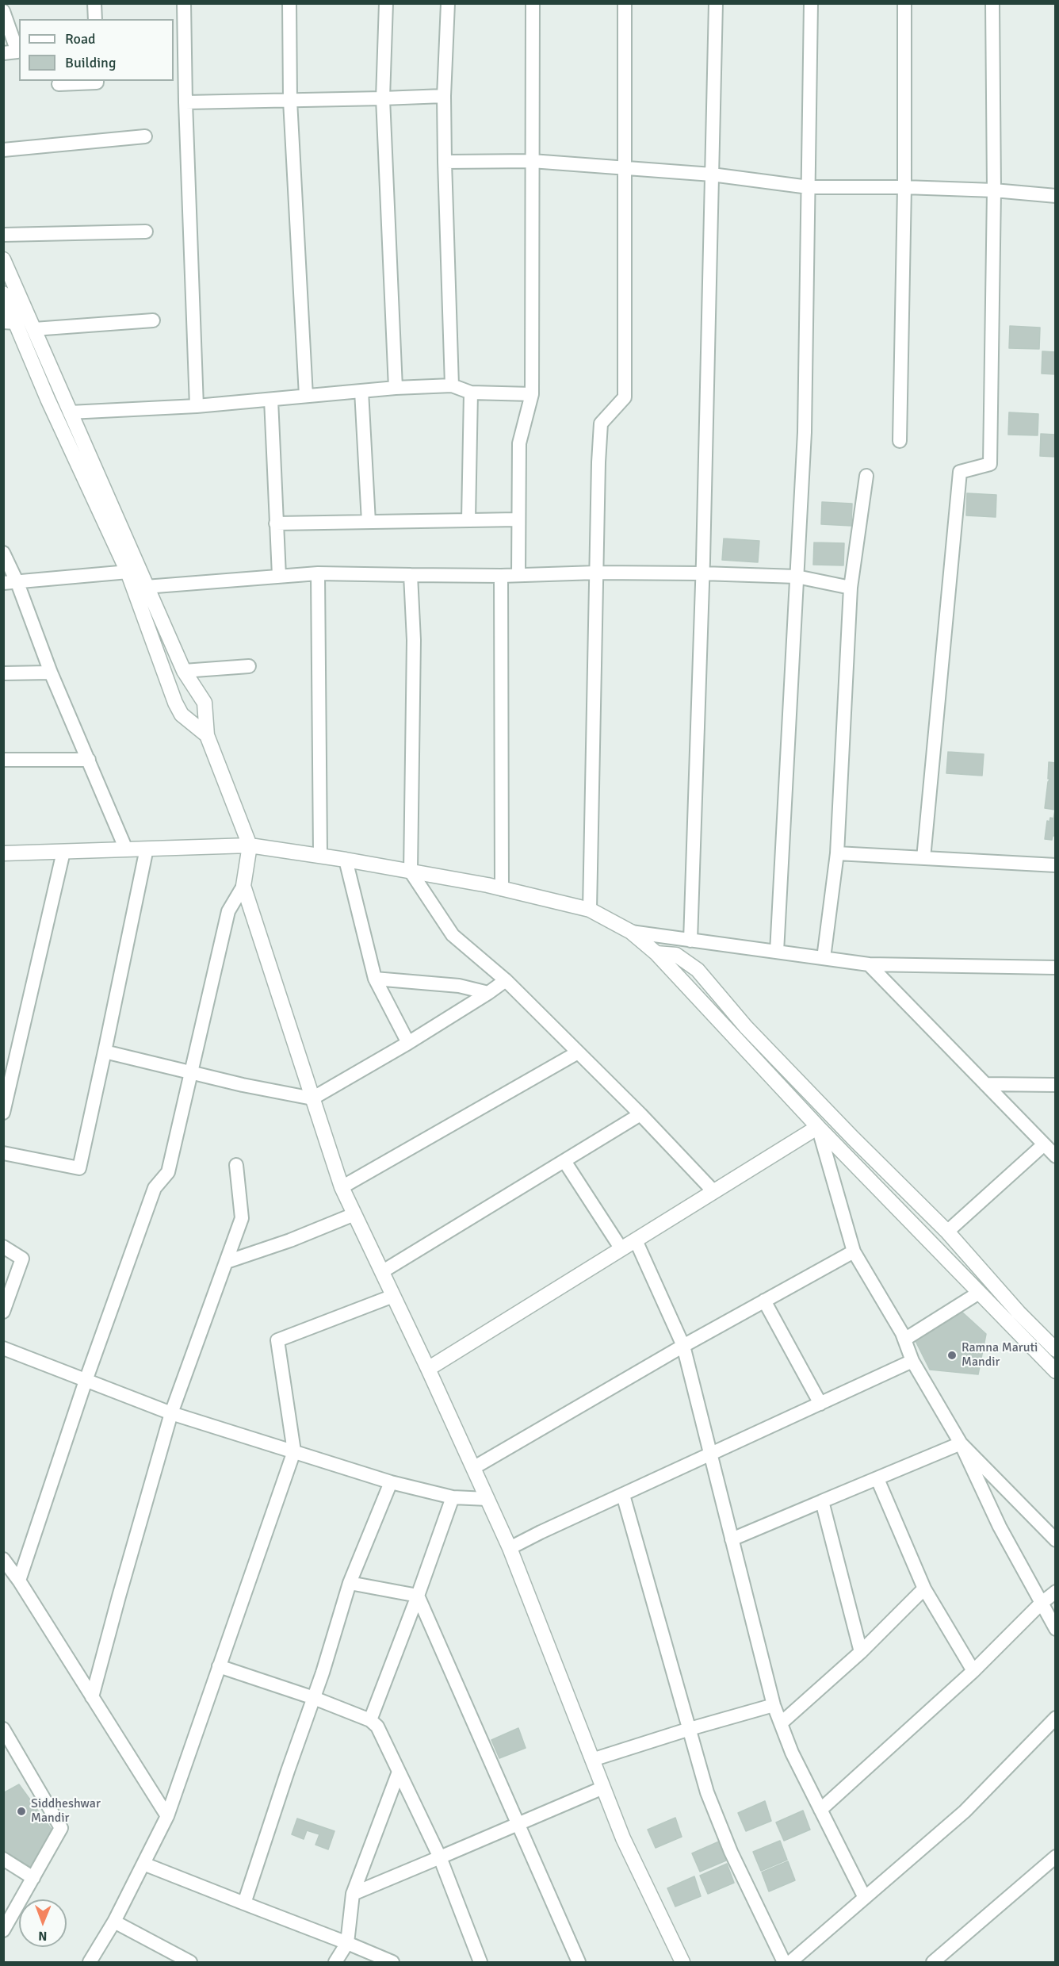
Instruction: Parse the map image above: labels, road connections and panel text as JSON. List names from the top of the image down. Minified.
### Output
{"places":["Ramna Maruti Mandir","Siddheshwar Mandir"],"legend":["Road","Building"],"north":"bottom"}
